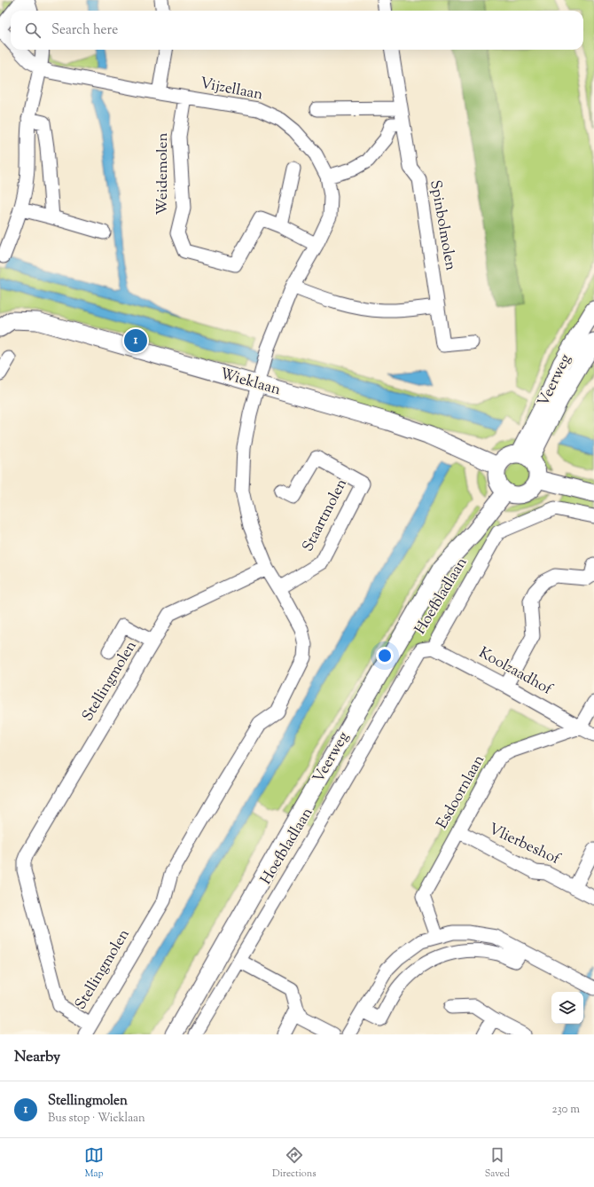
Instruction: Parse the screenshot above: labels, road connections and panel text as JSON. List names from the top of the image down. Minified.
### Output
{"streets":{"street":["Vijzellaan","Weidemolen","Spinbolmolen","Veerweg","Wieklaan","Staartmolen","Hoefbladlaan","Koolzaadhof","Stellingmolen","Esdoornlaan","Vlierbeshof"]},"crossings":[["Vijzellaan","Weidemolen"],["Vijzellaan","Wieklaan"],["Vijzellaan","Stellingmolen"],["Veerweg","Wieklaan"],["Staartmolen","Stellingmolen"],["Hoefbladlaan","Koolzaadhof"],["Koolzaadhof","Esdoornlaan"],["Esdoornlaan","Vlierbeshof"]],"page":{"search":"Search here","pins":"1","heading":"Nearby","list":[{"mark":"1","name":"Stellingmolen","note":"Bus stop · Wieklaan","value":"230 m"}],"nav":["Map","Directions","Saved"]}}
